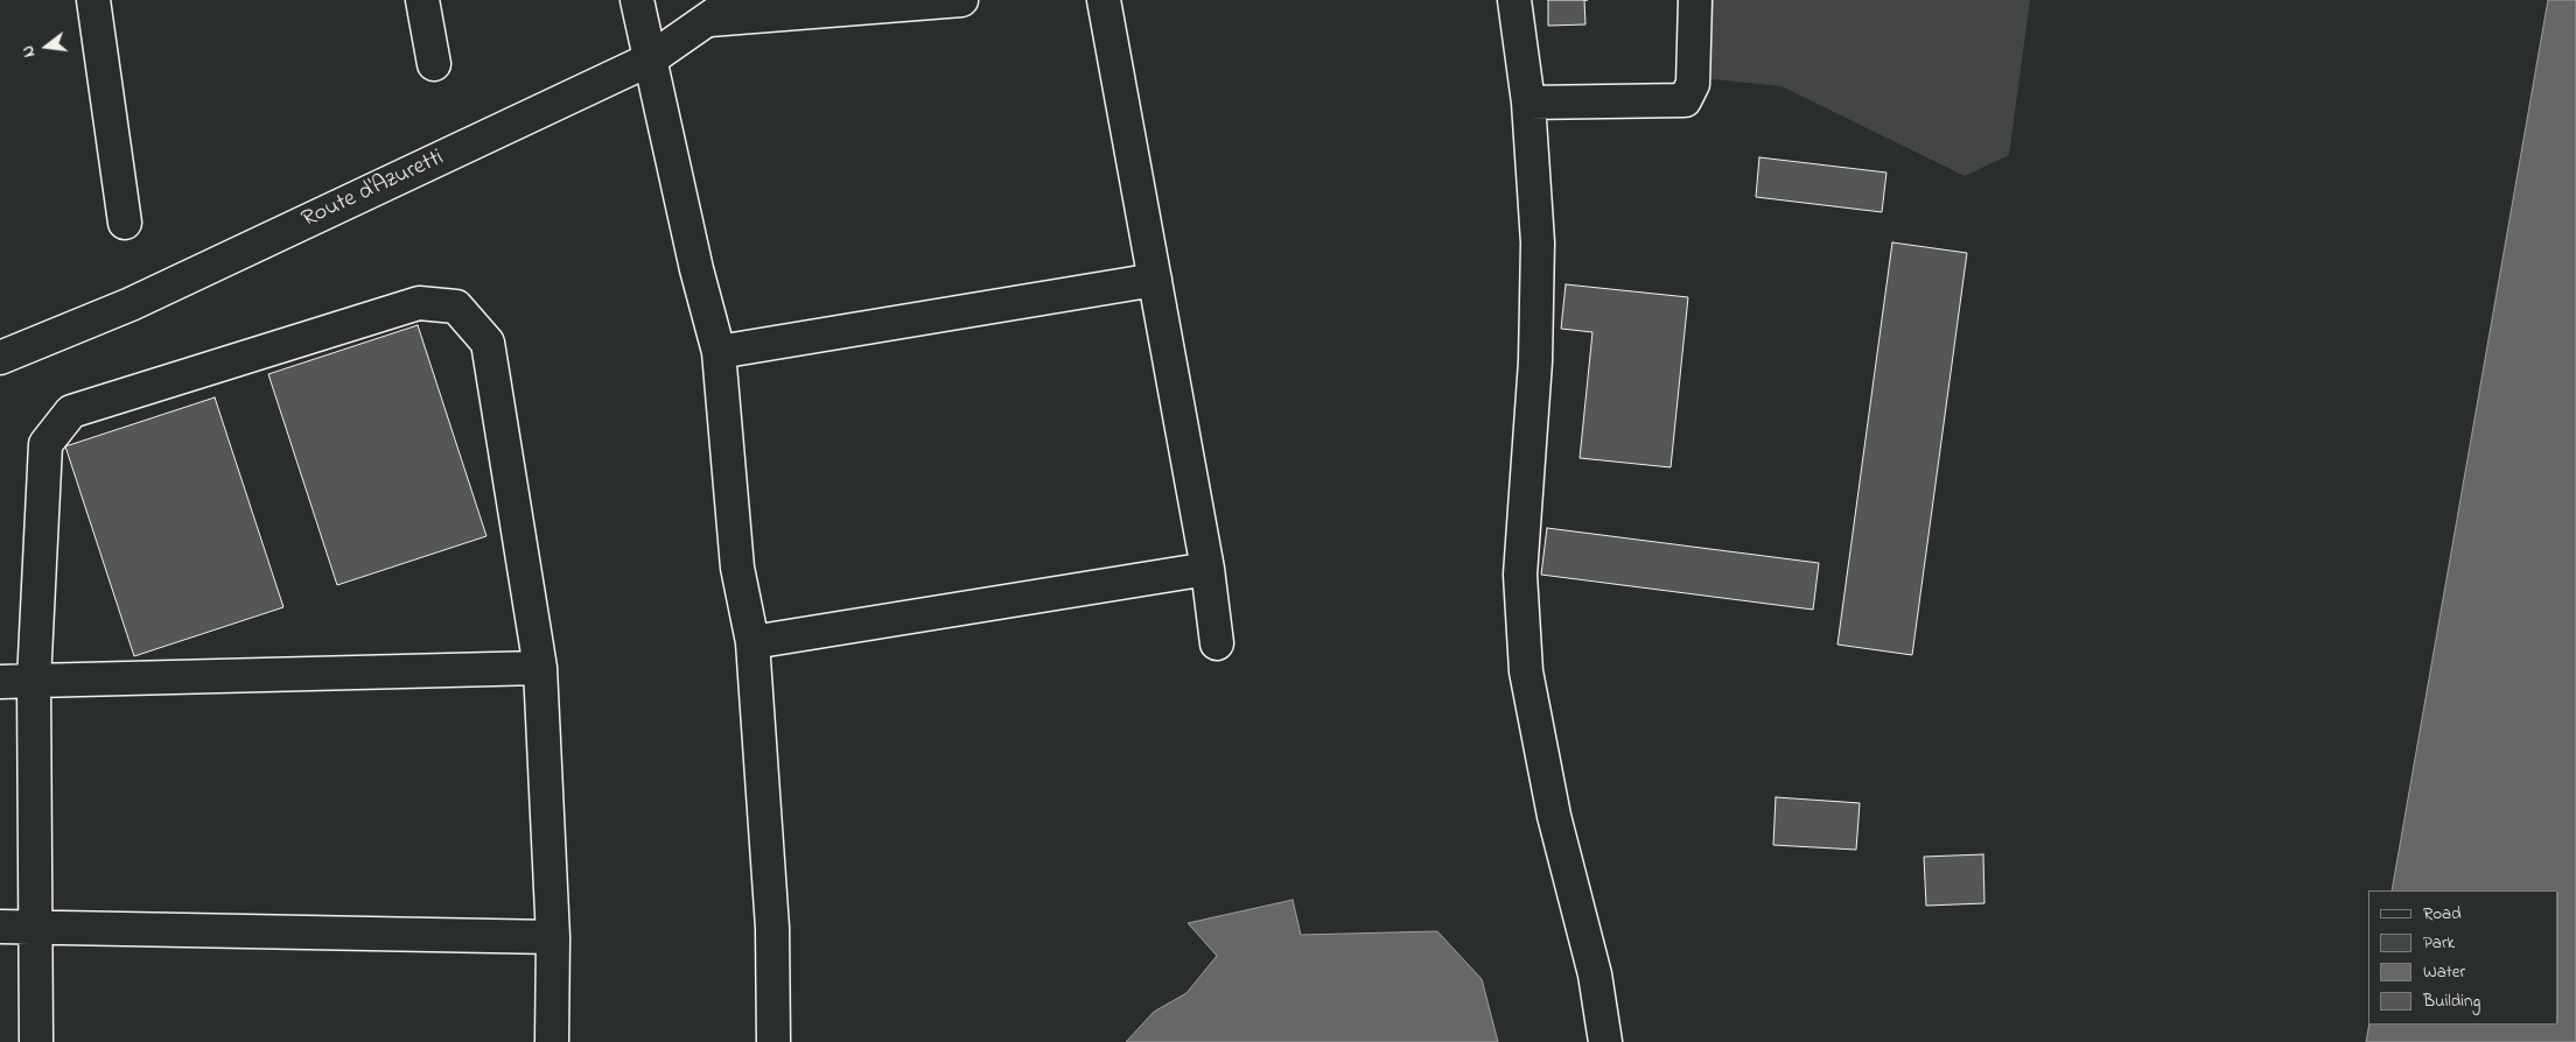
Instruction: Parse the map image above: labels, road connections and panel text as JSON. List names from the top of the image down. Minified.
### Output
{"streets":{"street":["Route d'Azuretti"]},"legend":["Road","Park","Water","Building"],"north":"left"}
